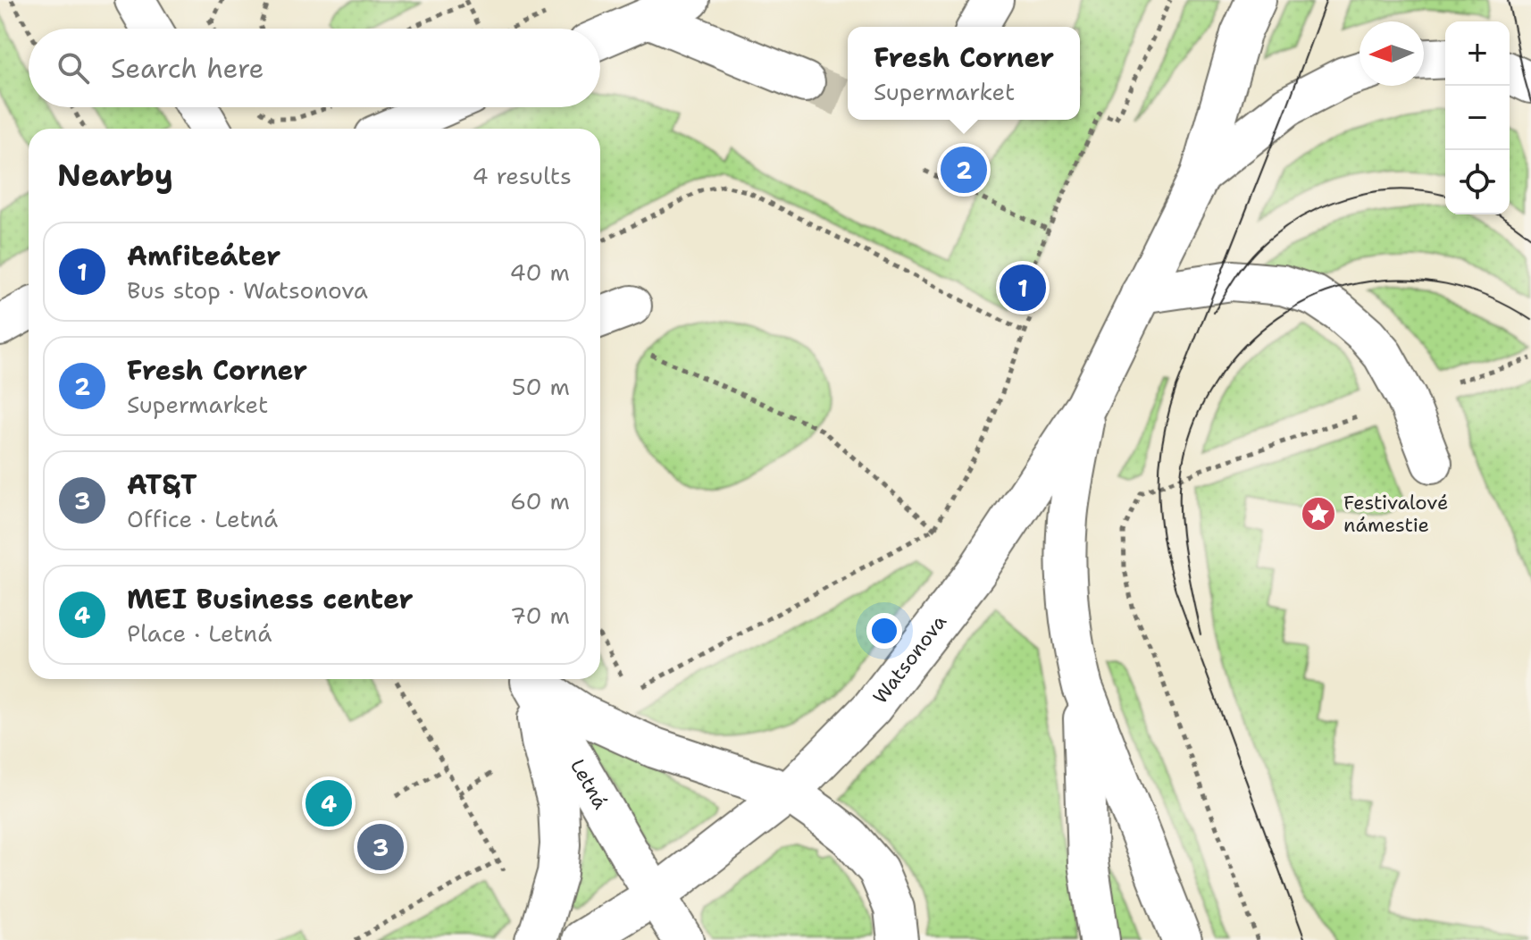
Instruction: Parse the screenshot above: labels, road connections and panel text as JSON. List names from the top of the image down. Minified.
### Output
{"streets":{"street":["Watsonova","Letná"]},"crossings":[["Watsonova","Letná"]],"places":{"place":["Festivalové námestie"]},"north":"left","page":{"map_buttons":["+","−"],"popup":["Fresh Corner","Supermarket"],"search":"Search here","heading":["Nearby","4 results"],"pins":["2","1","4","3"],"list":[{"mark":"1","name":"Amfiteáter","note":"Bus stop · Watsonova","value":"40 m"},{"mark":"2","name":"Fresh Corner","note":"Supermarket","value":"50 m"},{"mark":"3","name":"AT&T","note":"Office · Letná","value":"60 m"},{"mark":"4","name":"MEI Business center","note":"Place · Letná","value":"70 m"}]}}
